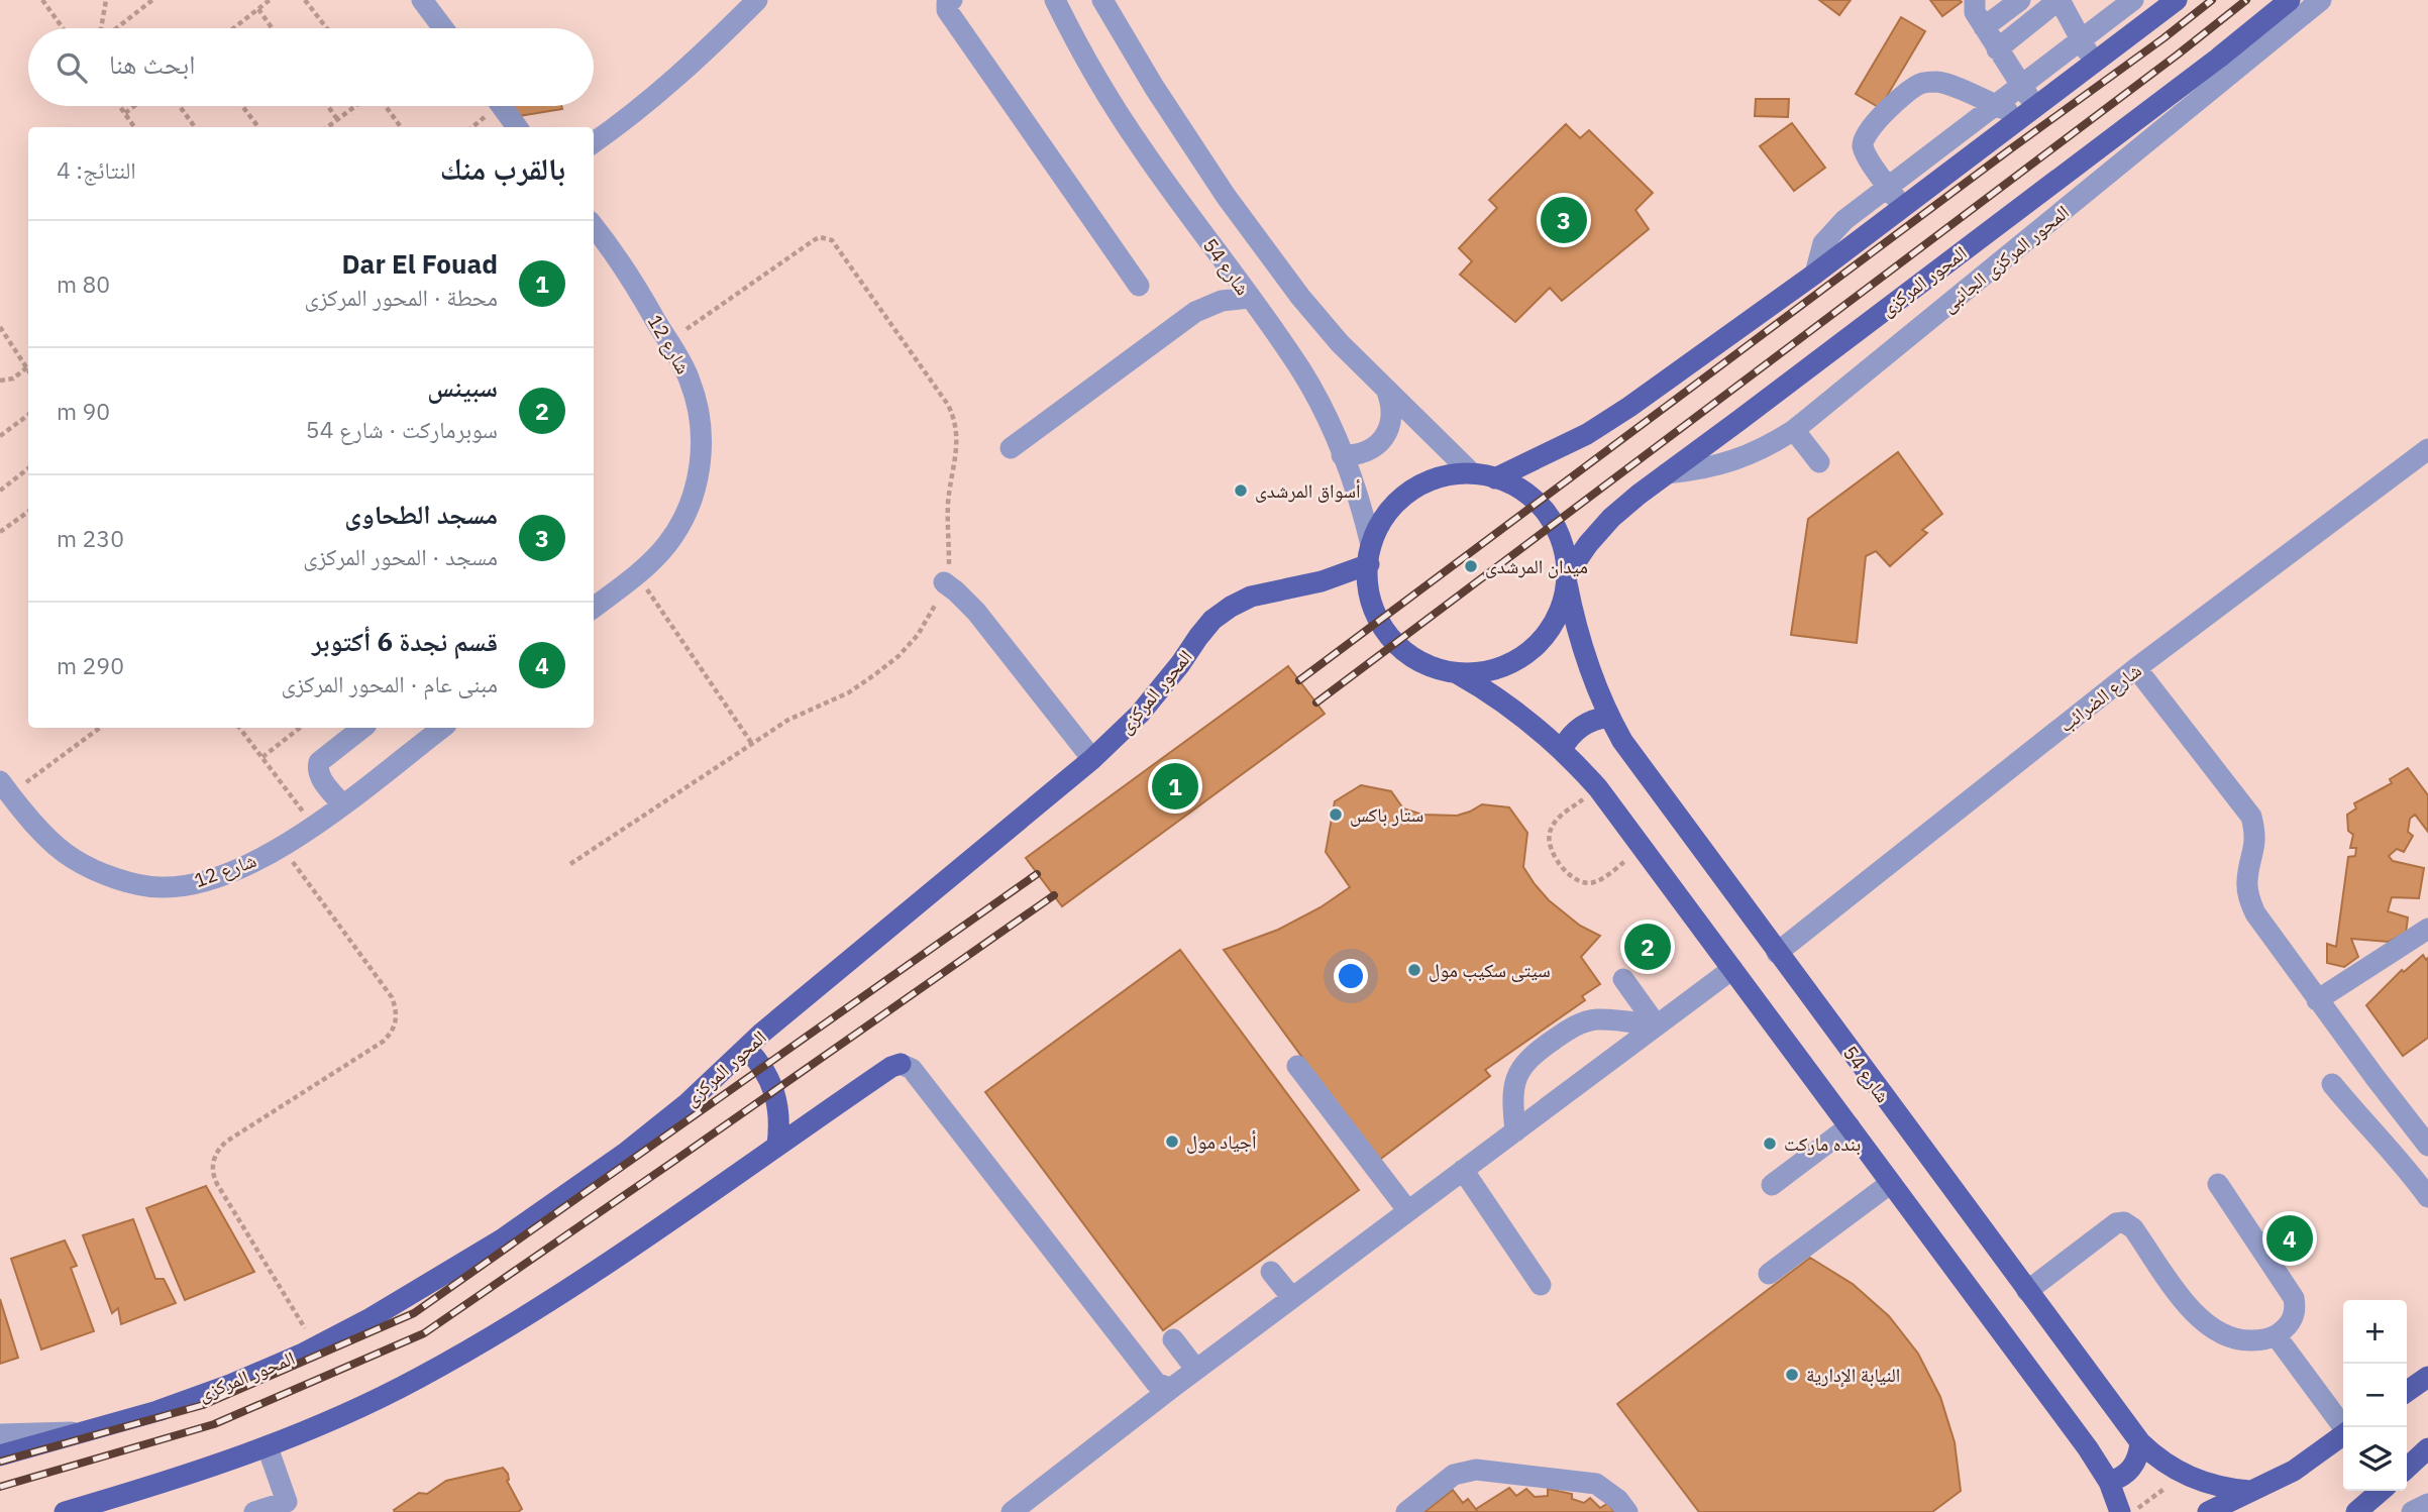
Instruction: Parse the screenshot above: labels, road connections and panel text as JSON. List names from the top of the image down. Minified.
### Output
{"streets":{"main road":["شارع 54","المحور المركزى"],"street":["المحور المركزى الجانبى","شارع 12","شارع الضرائب"]},"crossings":[["المحور المركزى الجانبى","المحور المركزى"],["شارع 54","المحور المركزى"],["شارع 54","شارع الضرائب"]],"places":["أسواق المرشدى","ميدان المرشدى","ستار باكس","سيتى سكيب مول","أجياد مول","بنده ماركت","النيابة الإدارية"],"page":{"search":"ابحث هنا","heading":["بالقرب منك","النتائج: 4"],"pins":["3","1","2","4"],"list":[{"mark":"1","name":"Dar El Fouad","note":"محطة · المحور المركزى","value":"80 m"},{"mark":"2","name":"سبينس","note":"سوبرماركت · شارع 54","value":"90 m"},{"mark":"3","name":"مسجد الطحاوى","note":"مسجد · المحور المركزى","value":"230 m"},{"mark":"4","name":"قسم نجدة 6 أكتوبر","note":"مبنى عام · المحور المركزى","value":"290 m"}],"map_buttons":["+","−"]}}
